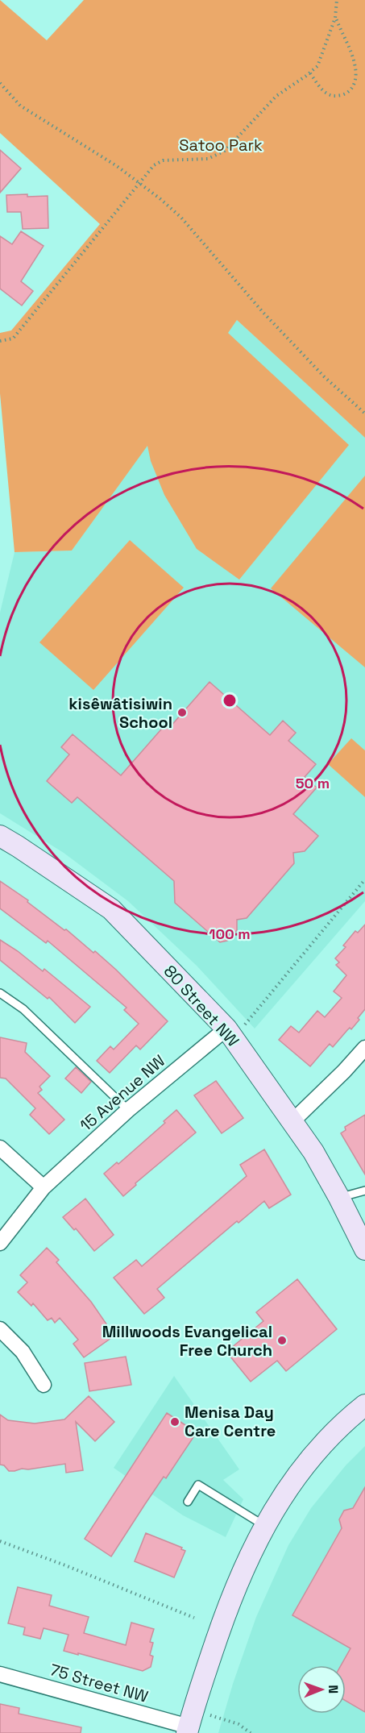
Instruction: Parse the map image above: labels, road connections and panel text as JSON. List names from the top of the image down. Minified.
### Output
{"streets":{"street":["80 Street NW","15 Avenue NW","75 Street NW"]},"crossings":[["80 Street NW","15 Avenue NW"]],"parks":["Satoo Park"],"places":["kisêwâtisiwin School","Millwoods Evangelical Free Church","Menisa Day Care Centre"],"north":"right","rings":["50 m","100 m"]}
